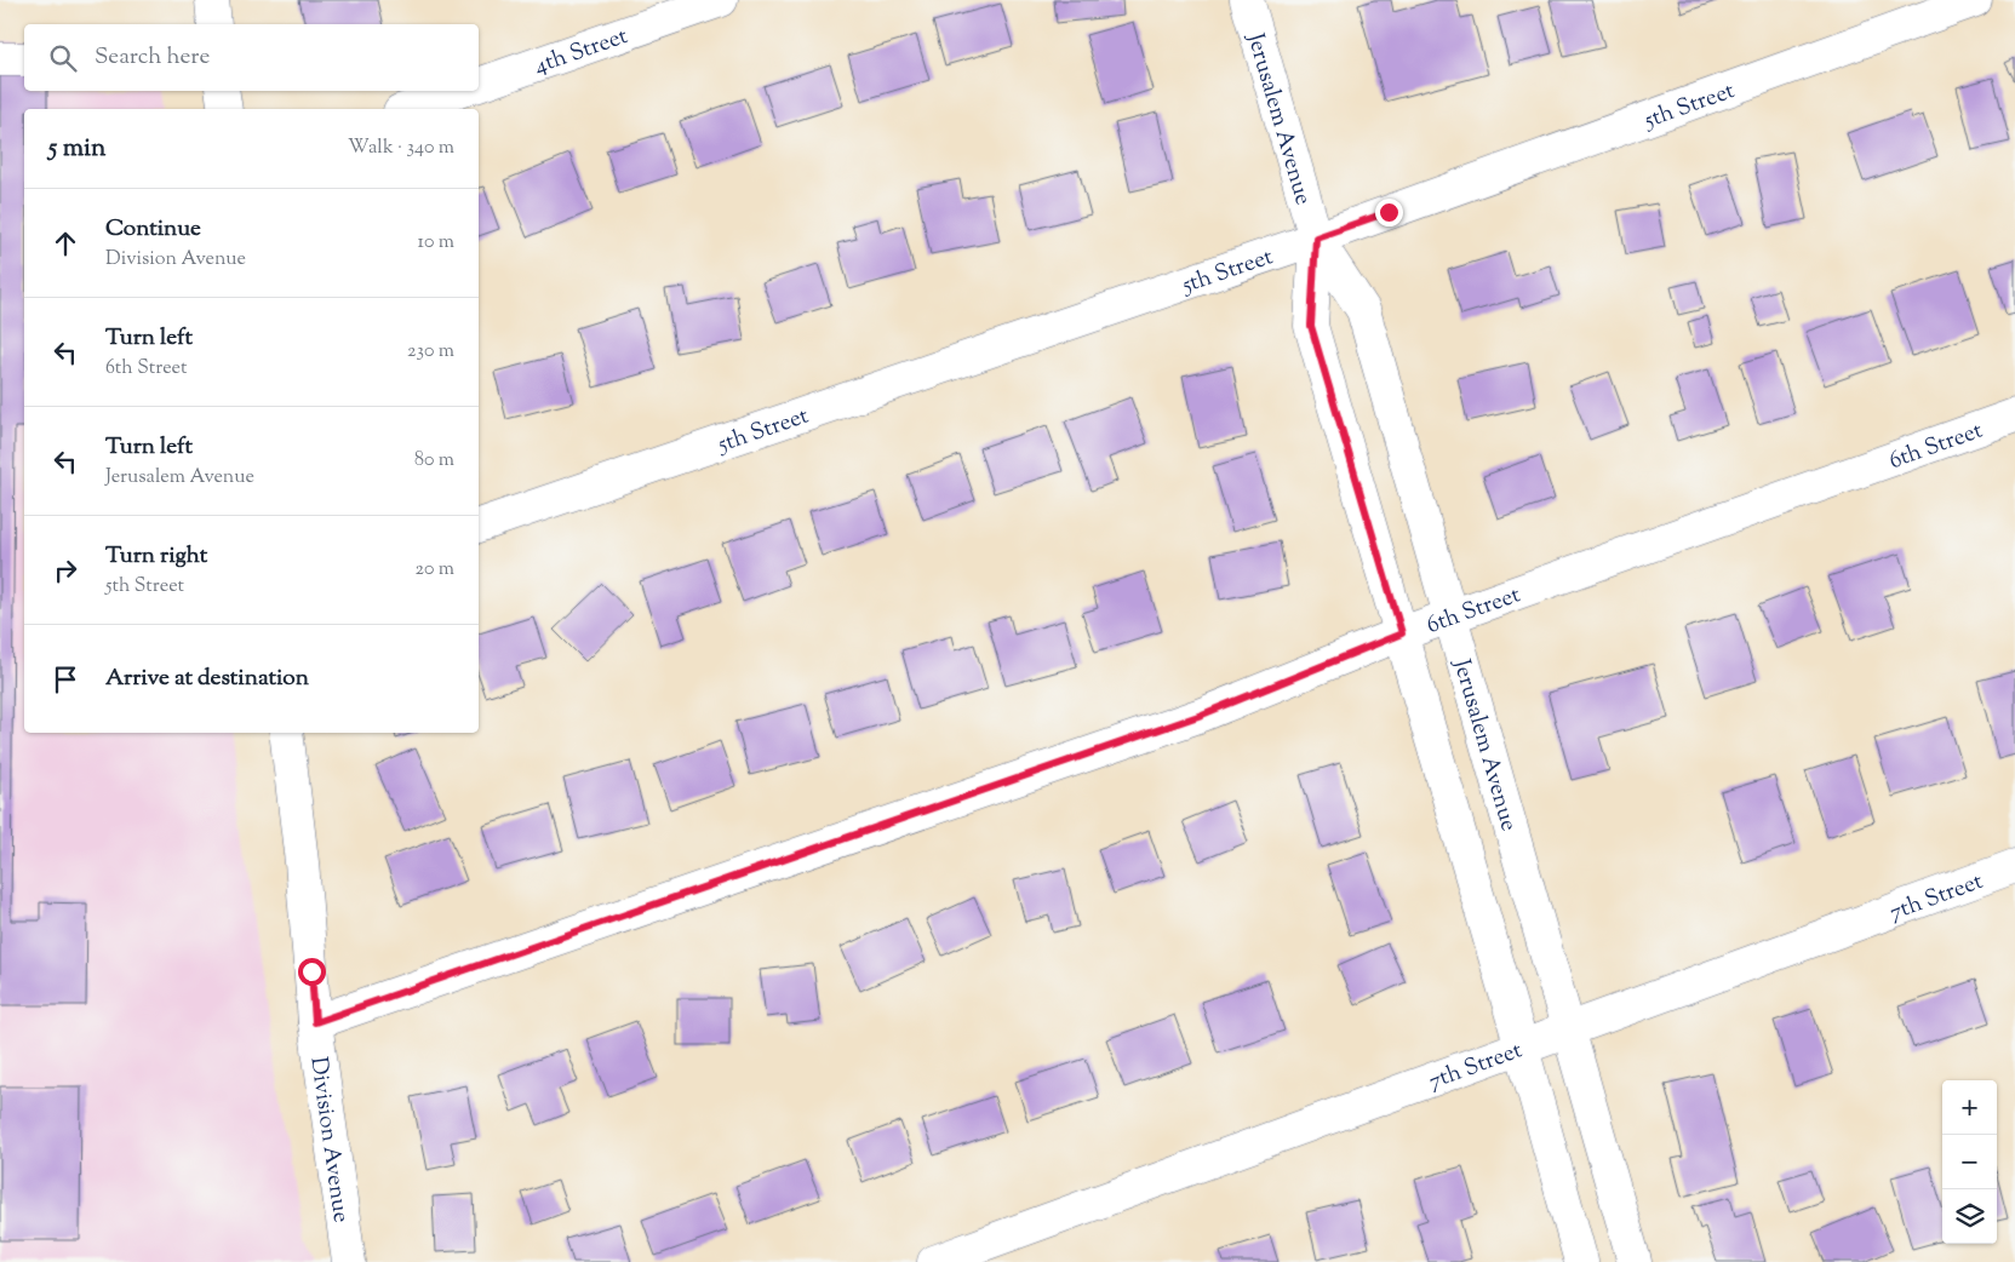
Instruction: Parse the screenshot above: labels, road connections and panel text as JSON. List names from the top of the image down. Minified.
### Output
{"streets":{"street":["4th Street","5th Street","Jerusalem Avenue","6th Street","7th Street","Division Avenue"]},"crossings":[["5th Street","Jerusalem Avenue"],["Jerusalem Avenue","6th Street"],["Jerusalem Avenue","7th Street"],["6th Street","Division Avenue"]],"page":{"search":"Search here","heading":["5 min","Walk · 340 m"],"list":[["Continue","Division Avenue","10 m"],["Turn left","6th Street","230 m"],["Turn left","Jerusalem Avenue","80 m"],["Turn right","5th Street","20 m"],"Arrive at destination"],"map_buttons":["+","−"]}}
